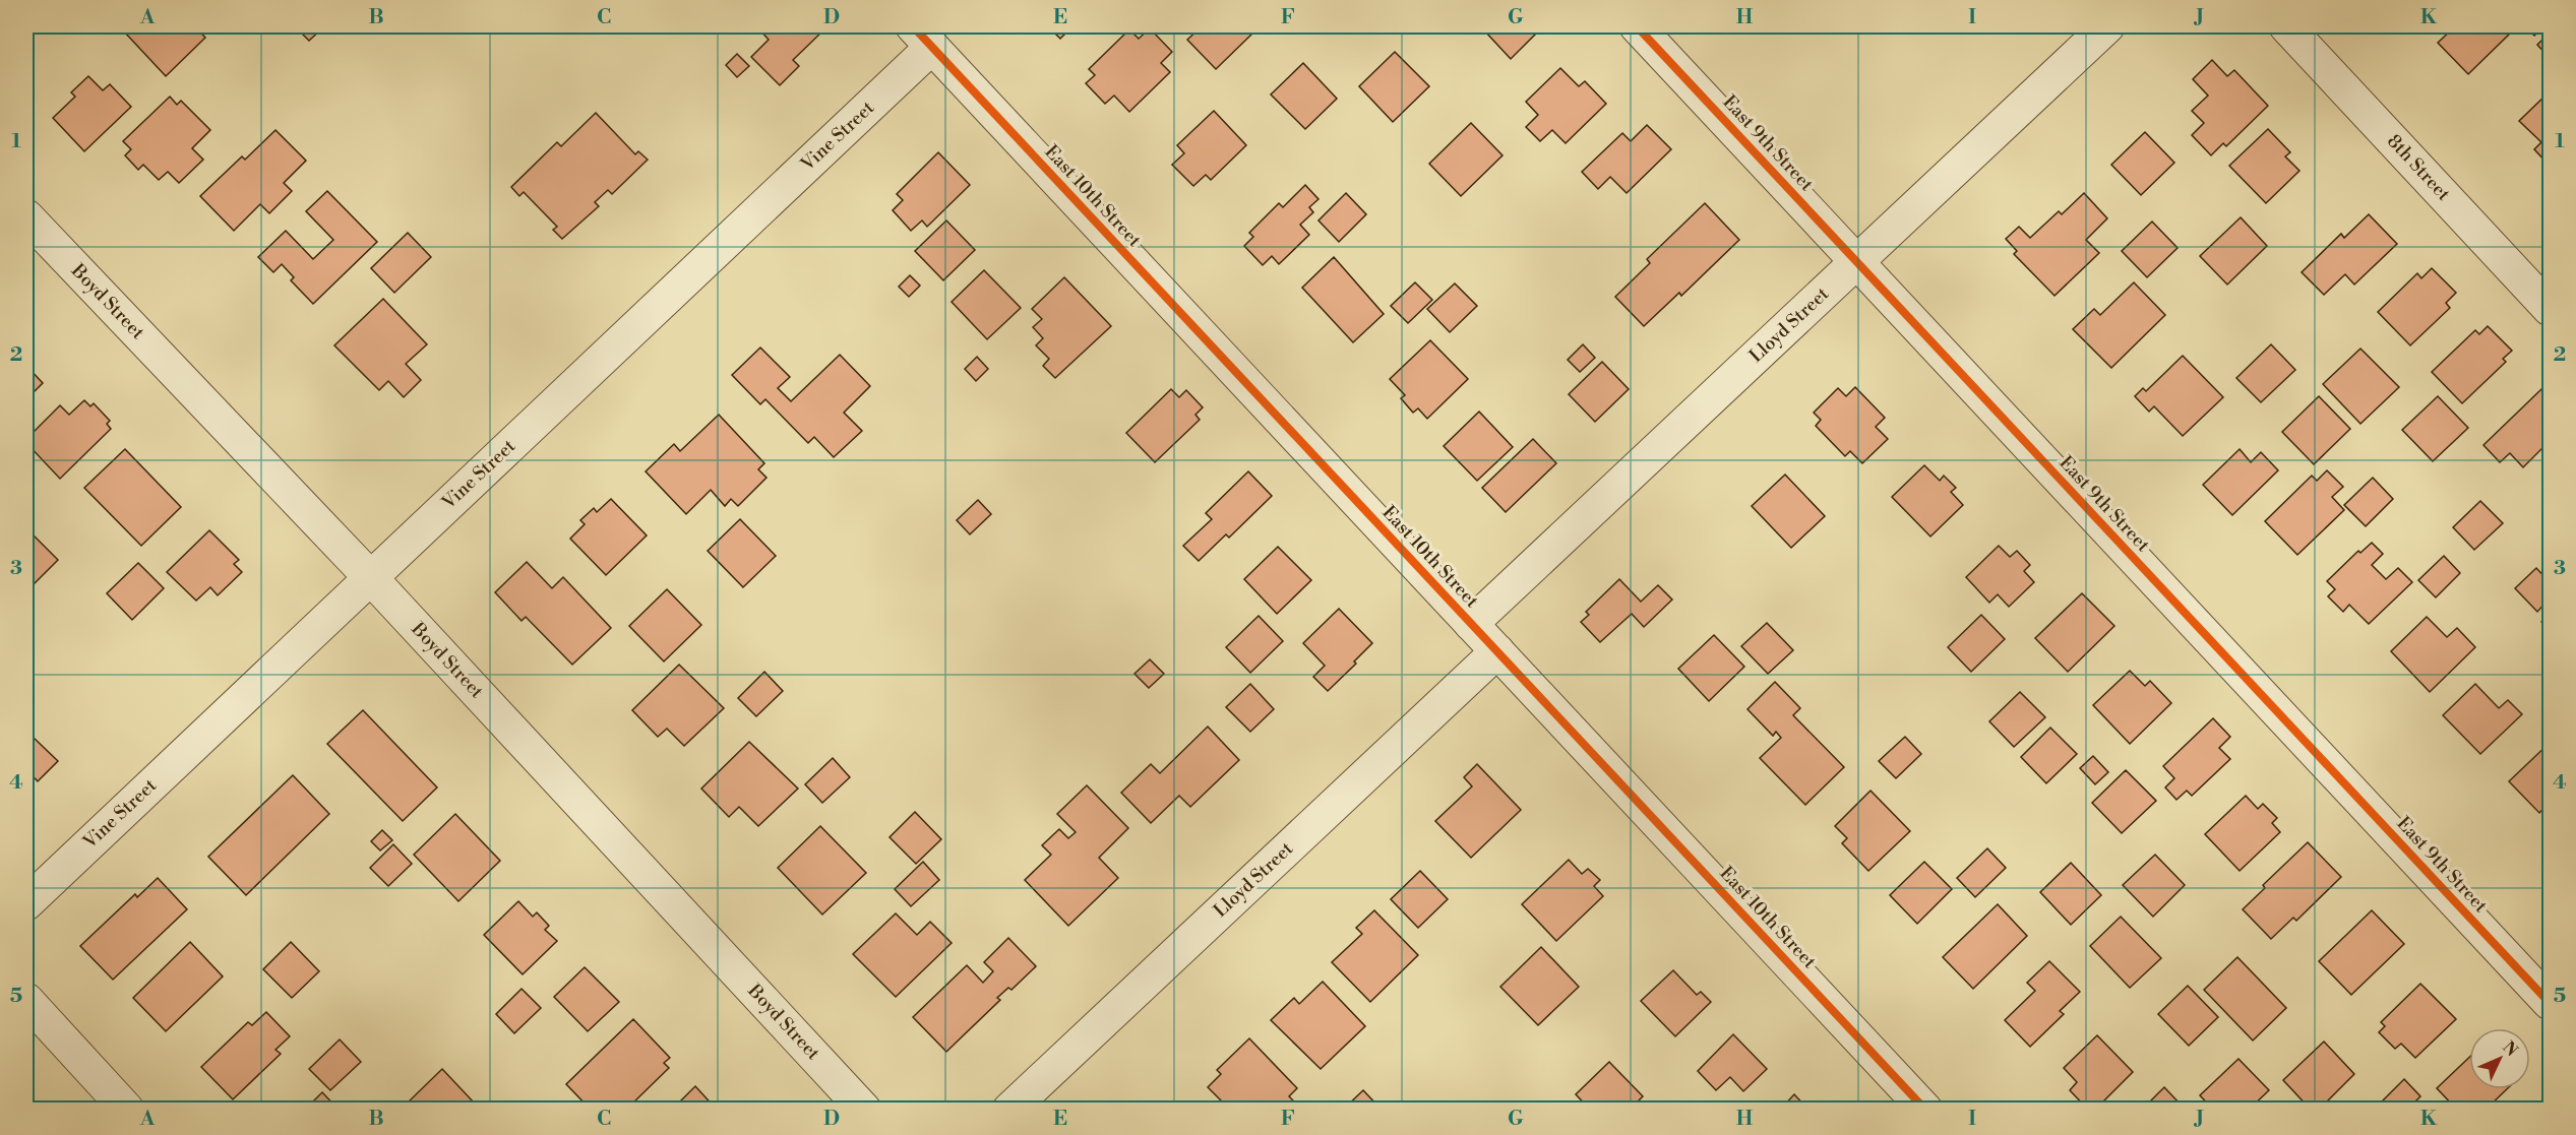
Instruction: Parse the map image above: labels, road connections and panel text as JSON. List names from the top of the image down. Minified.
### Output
{"streets":{"street":["Vine Street","East 9th Street","8th Street","East 10th Street","Boyd Street","Lloyd Street"]},"crossings":[["Vine Street","East 10th Street"],["Vine Street","Boyd Street"],["East 9th Street","Lloyd Street"],["East 10th Street","Lloyd Street"]],"north":"top right","grid":{"columns":["A","B","C","D","E","F","G","H","I","J","K"],"rows":["1","2","3","4","5"]}}
